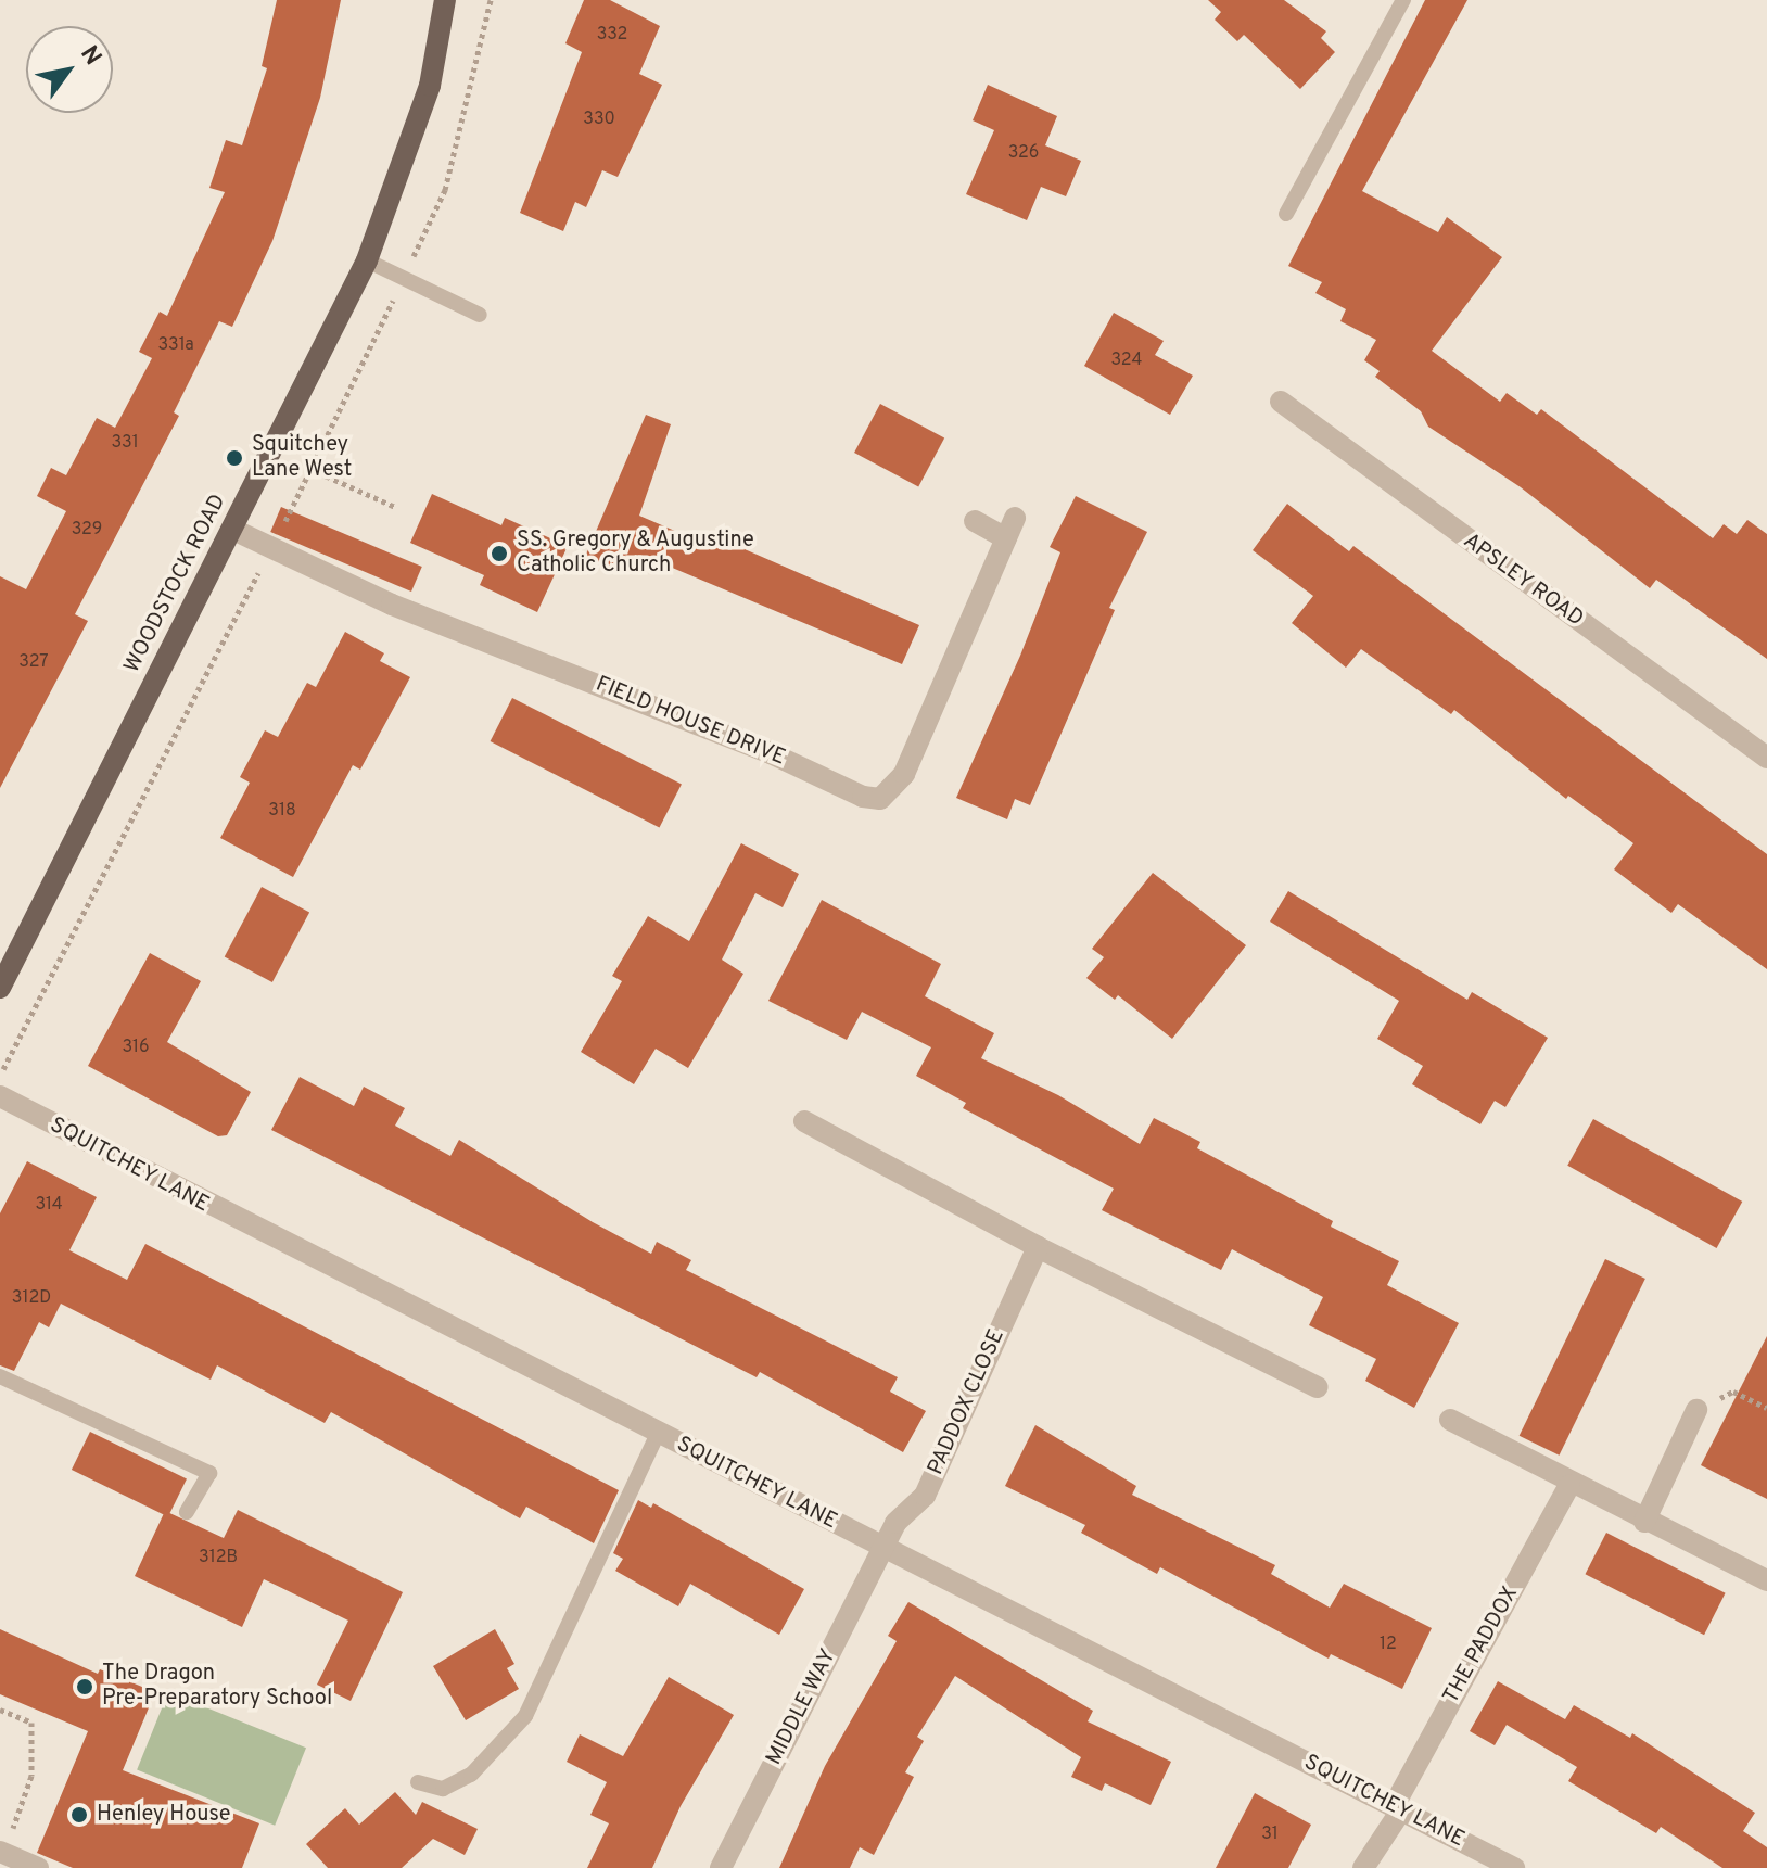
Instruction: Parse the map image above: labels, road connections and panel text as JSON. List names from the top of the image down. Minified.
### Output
{"streets":{"main road":["WOODSTOCK ROAD"],"street":["APSLEY ROAD","FIELD HOUSE DRIVE","SQUITCHEY LANE","PADDOX CLOSE","THE PADDOX","MIDDLE WAY"]},"crossings":[["WOODSTOCK ROAD","FIELD HOUSE DRIVE"],["SQUITCHEY LANE","PADDOX CLOSE"],["SQUITCHEY LANE","THE PADDOX"],["SQUITCHEY LANE","MIDDLE WAY"],["PADDOX CLOSE","MIDDLE WAY"]],"places":["Squitchey Lane West","SS. Gregory & Augustine Catholic Church","The Dragon Pre-Preparatory School","Henley House"],"house_numbers":["332","330","326","331a","324","331","329","327","318","316","314","312D","312B","12","31"],"north":"top right"}
